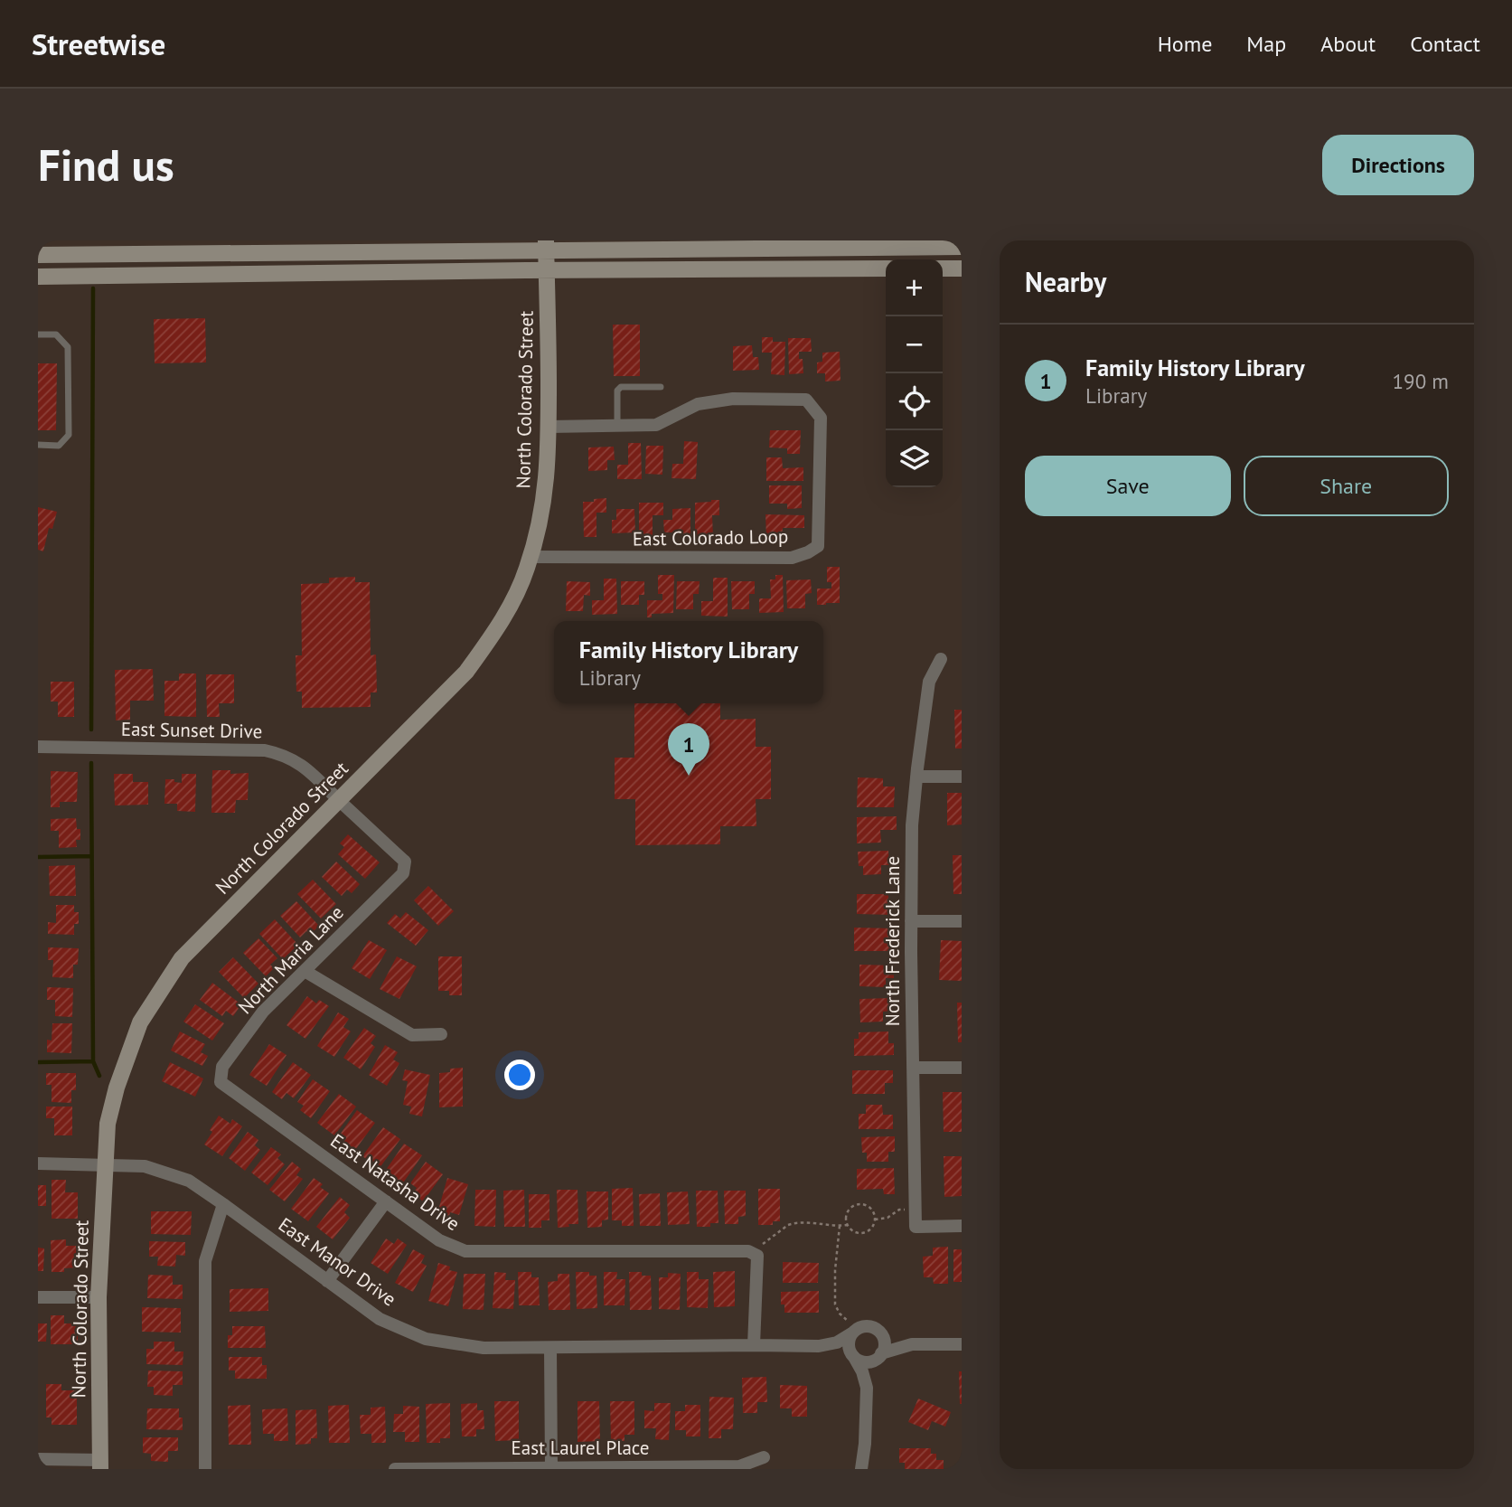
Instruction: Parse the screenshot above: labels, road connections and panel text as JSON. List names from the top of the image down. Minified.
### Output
{"streets":{"main road":["North Colorado Street"],"street":["East Colorado Loop","East Sunset Drive","North Frederick Lane","North Maria Lane","East Natasha Drive","East Manor Drive","East Laurel Place"]},"crossings":[["North Colorado Street","East Colorado Loop"],["North Colorado Street","East Sunset Drive"],["North Colorado Street","East Manor Drive"],["East Sunset Drive","North Maria Lane"],["North Maria Lane","East Natasha Drive"]],"page":{"header":"Streetwise","nav":["Home","Map","About","Contact"],"buttons":["Directions",["Save","Share"]],"title":"Find us","heading":"Nearby","map_buttons":["+","−"],"list":[{"mark":"1","name":"Family History Library","note":"Library","value":"190 m"}],"popup":["Family History Library","Library"],"pins":"1"}}
